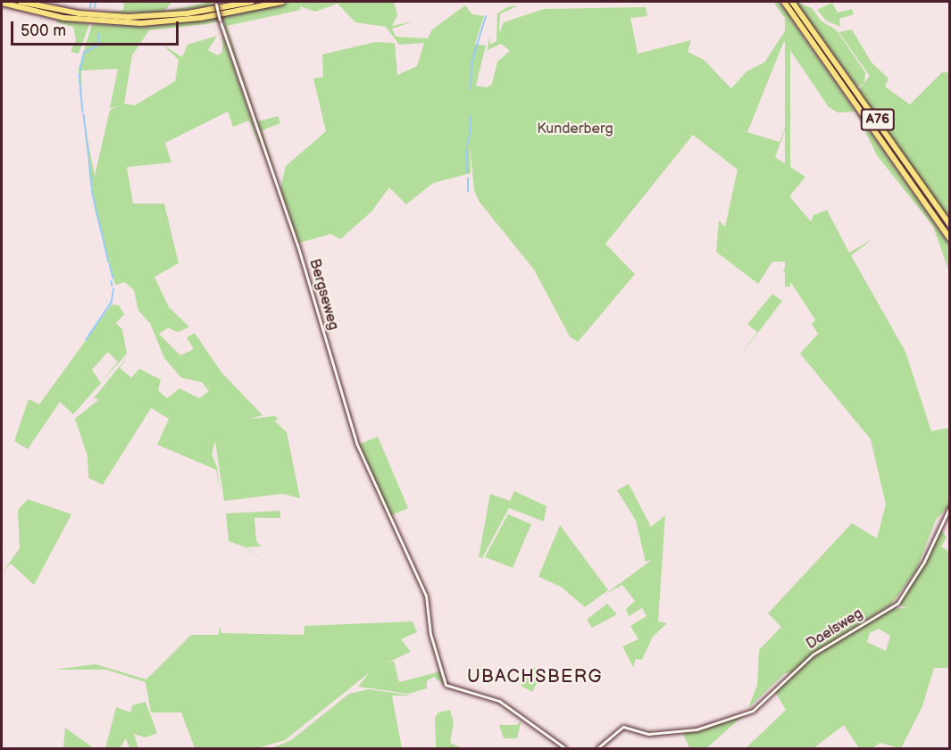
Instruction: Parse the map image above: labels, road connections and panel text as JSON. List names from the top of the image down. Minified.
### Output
{"streets":{"highway":["A76"],"street":["Bergseweg","Daelsweg"]},"districts":["UBACHSBERG"],"parks":["Kunderberg"],"scale_bar":"500 m"}
